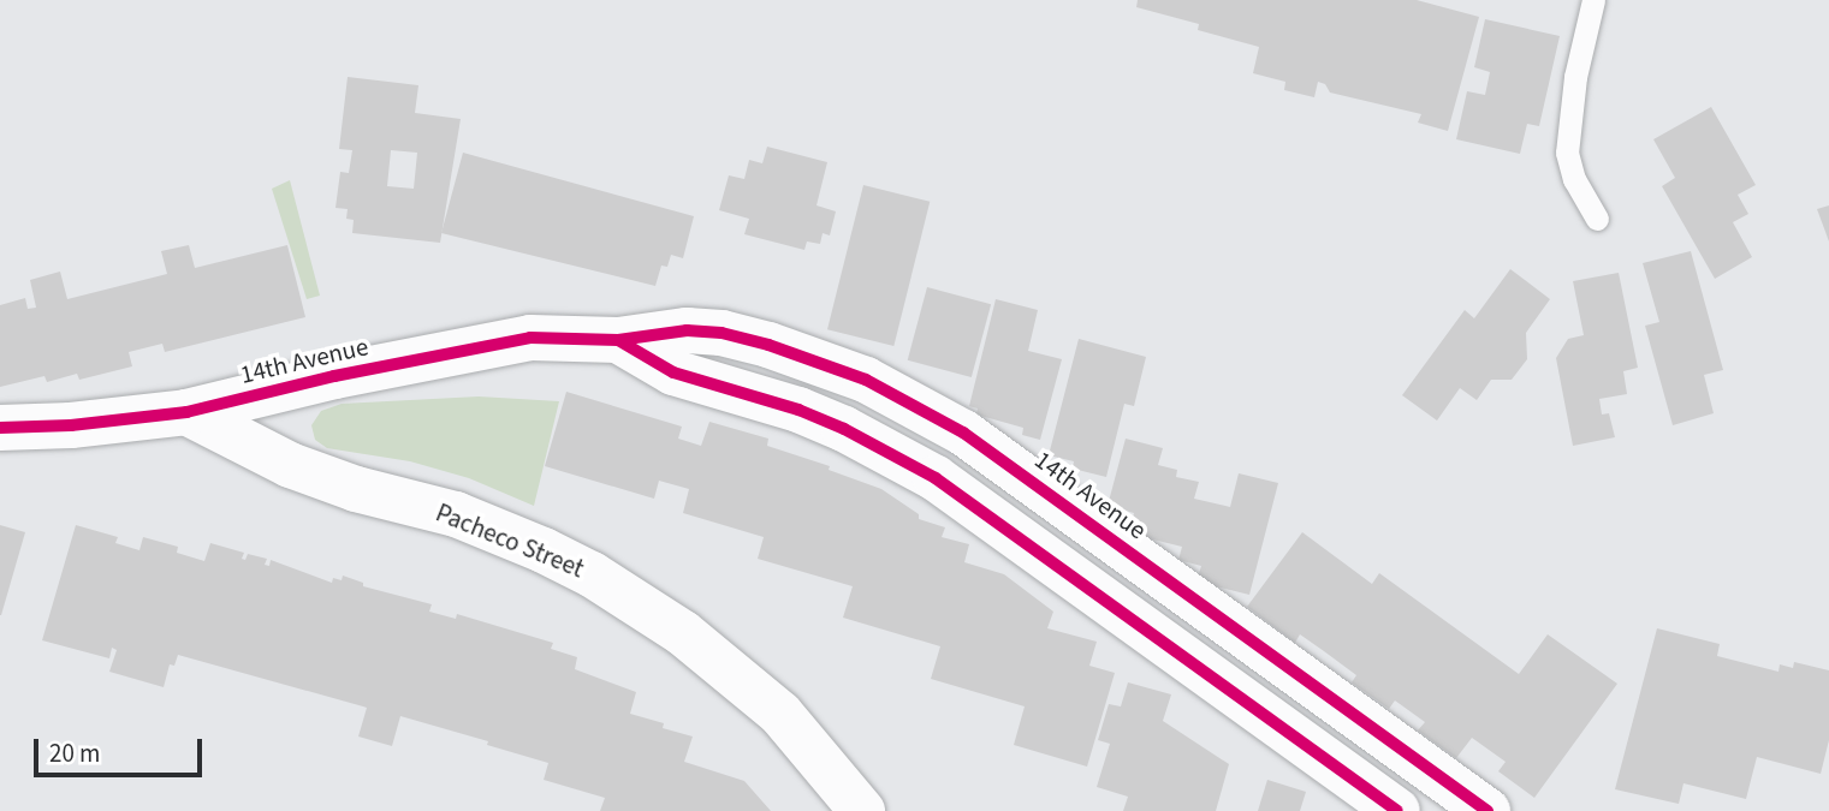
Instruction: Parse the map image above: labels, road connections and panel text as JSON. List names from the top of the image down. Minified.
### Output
{"streets":{"street":["14th Avenue","Pacheco Street"]},"crossings":[["14th Avenue","Pacheco Street"]],"scale_bar":"20 m"}
